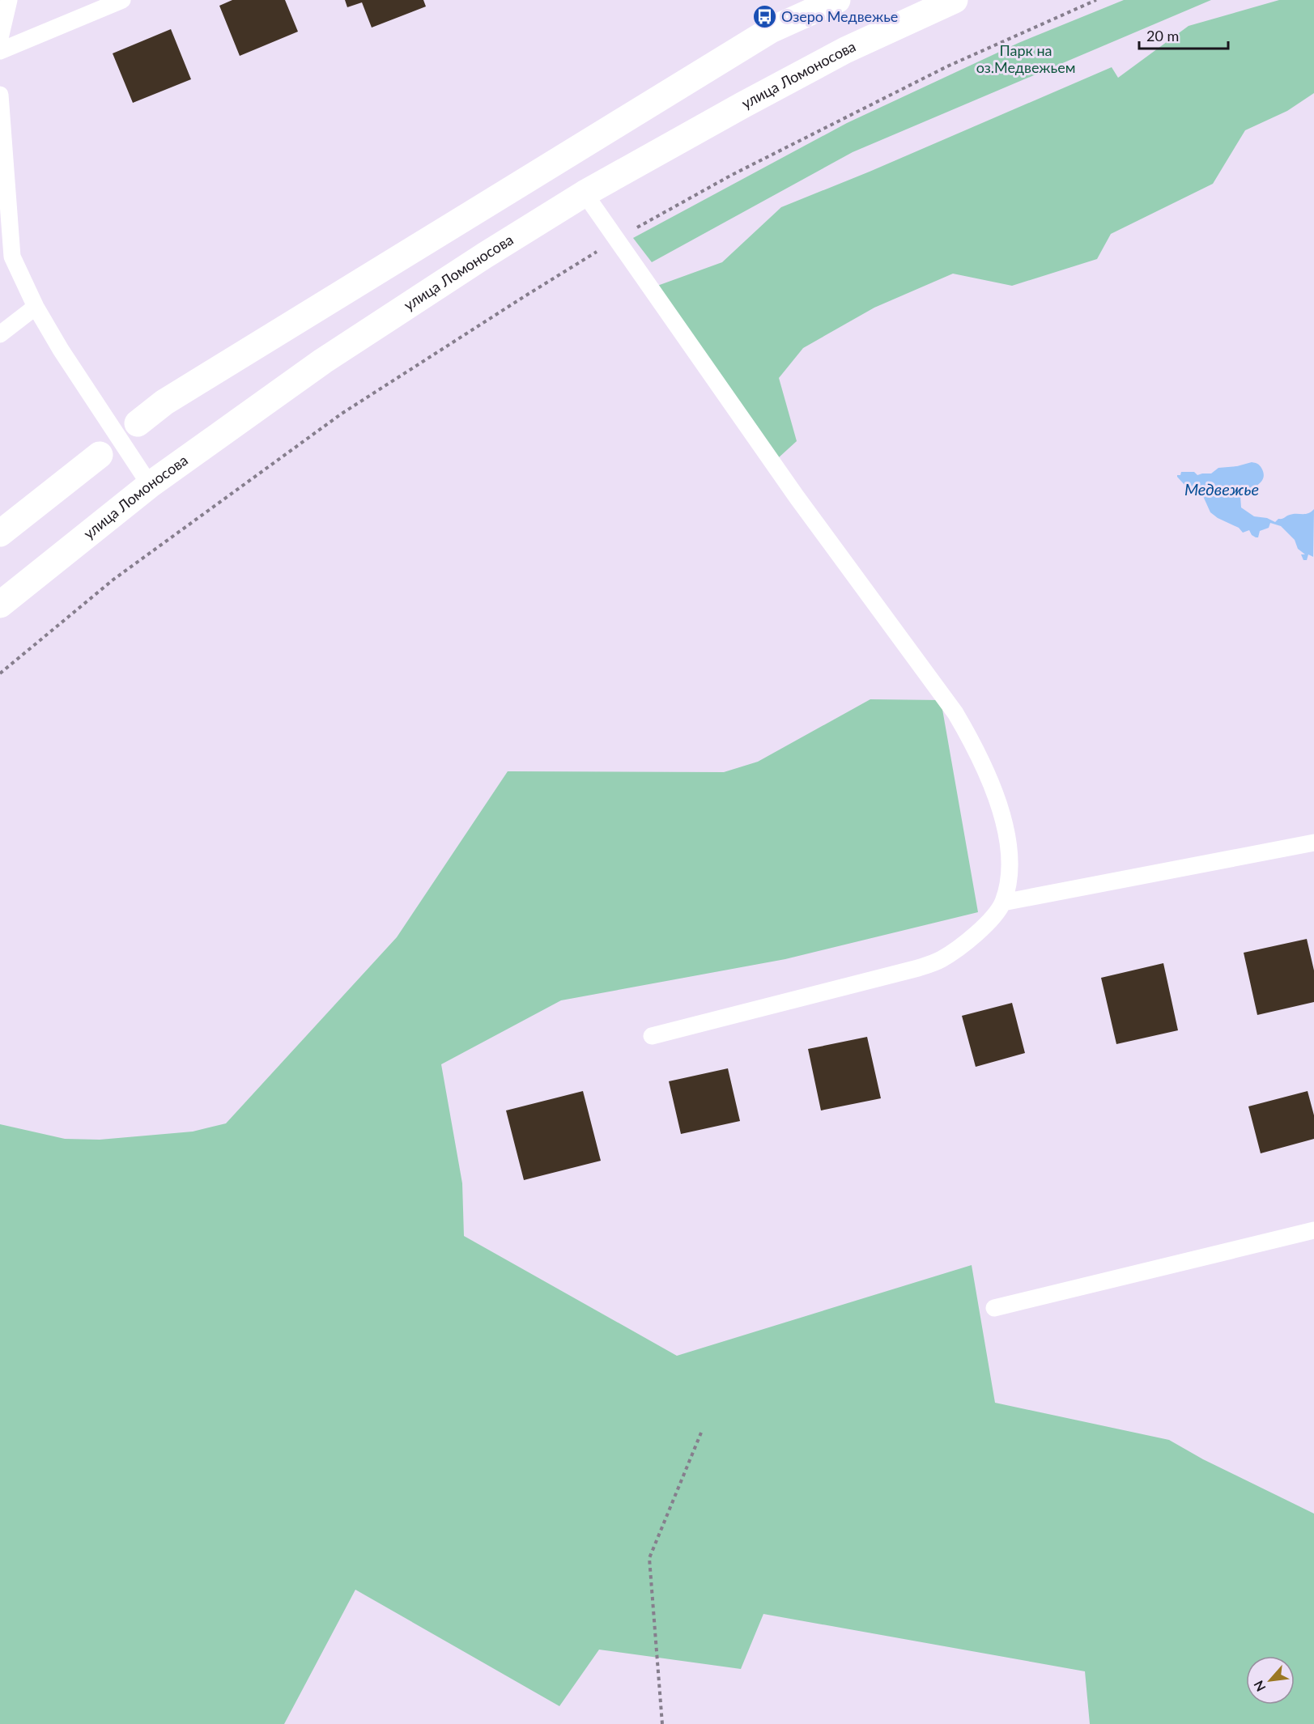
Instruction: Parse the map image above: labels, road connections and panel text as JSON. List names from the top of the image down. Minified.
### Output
{"streets":{"street":["улица Ломоносова"]},"water":["Медвежье"],"parks":["Парк на оз.Медвежьем"],"places":{"bus stop":["Озеро Медвежье"]},"scale_bar":"20 m","north":"bottom left"}
